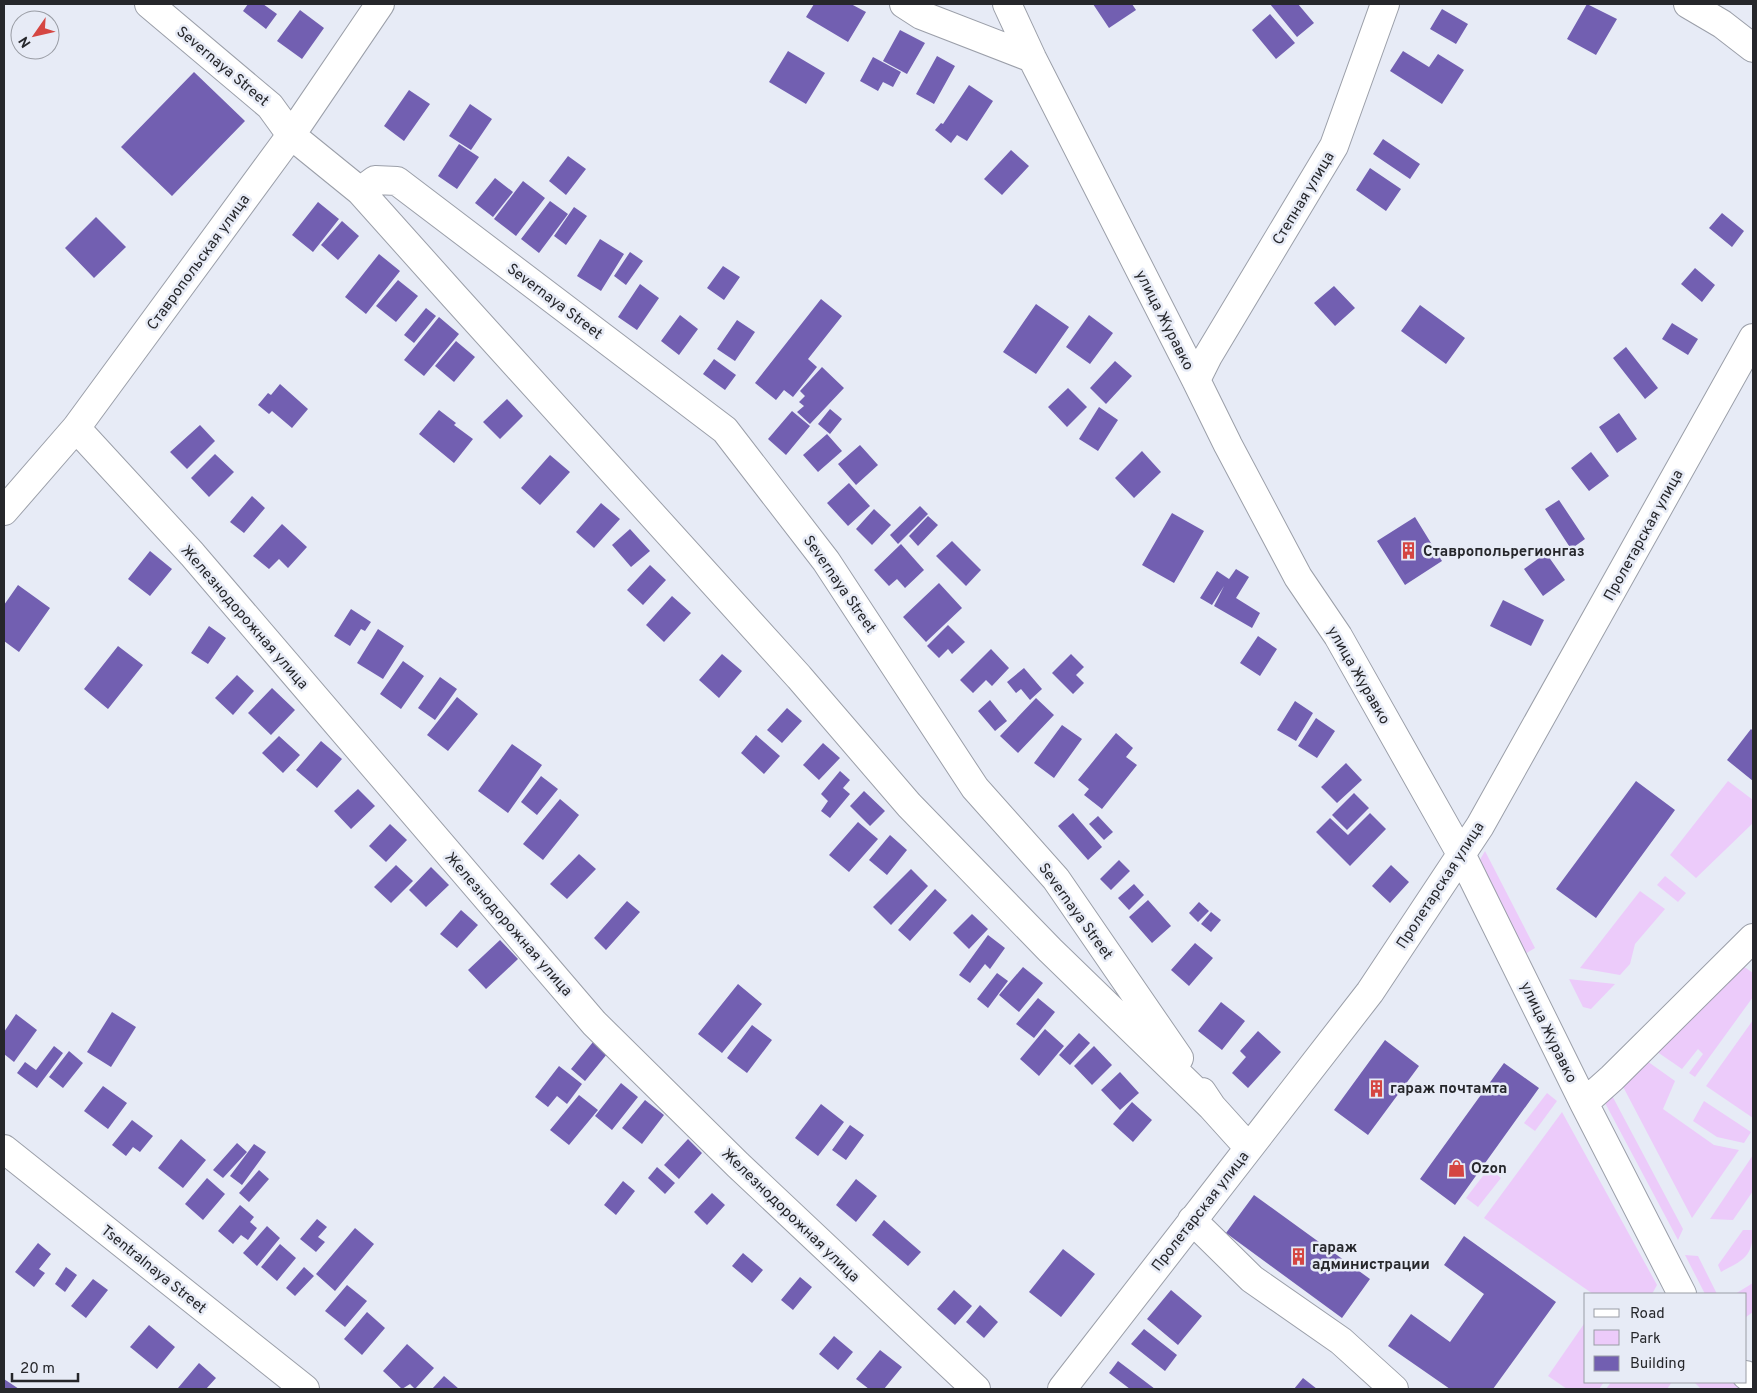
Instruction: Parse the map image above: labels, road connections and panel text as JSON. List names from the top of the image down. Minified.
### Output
{"streets":{"street":["Severnaya Street","Степная улица","Ставропольская улица","улица Журавко","Пролетарская улица","Железнодорожная улица","Tsentralnaya Street"]},"crossings":[["Severnaya Street","Ставропольская улица"],["Severnaya Street","Пролетарская улица"],["Степная улица","улица Журавко"],["Ставропольская улица","Железнодорожная улица"],["улица Журавко","Пролетарская улица"]],"places":{"building":["Ставропольрегионгаз","гараж почтамта","гараж администрации"],"shop":["Ozon"]},"legend":["Road","Park","Building"],"scale_bar":"20 m","north":"bottom left"}
